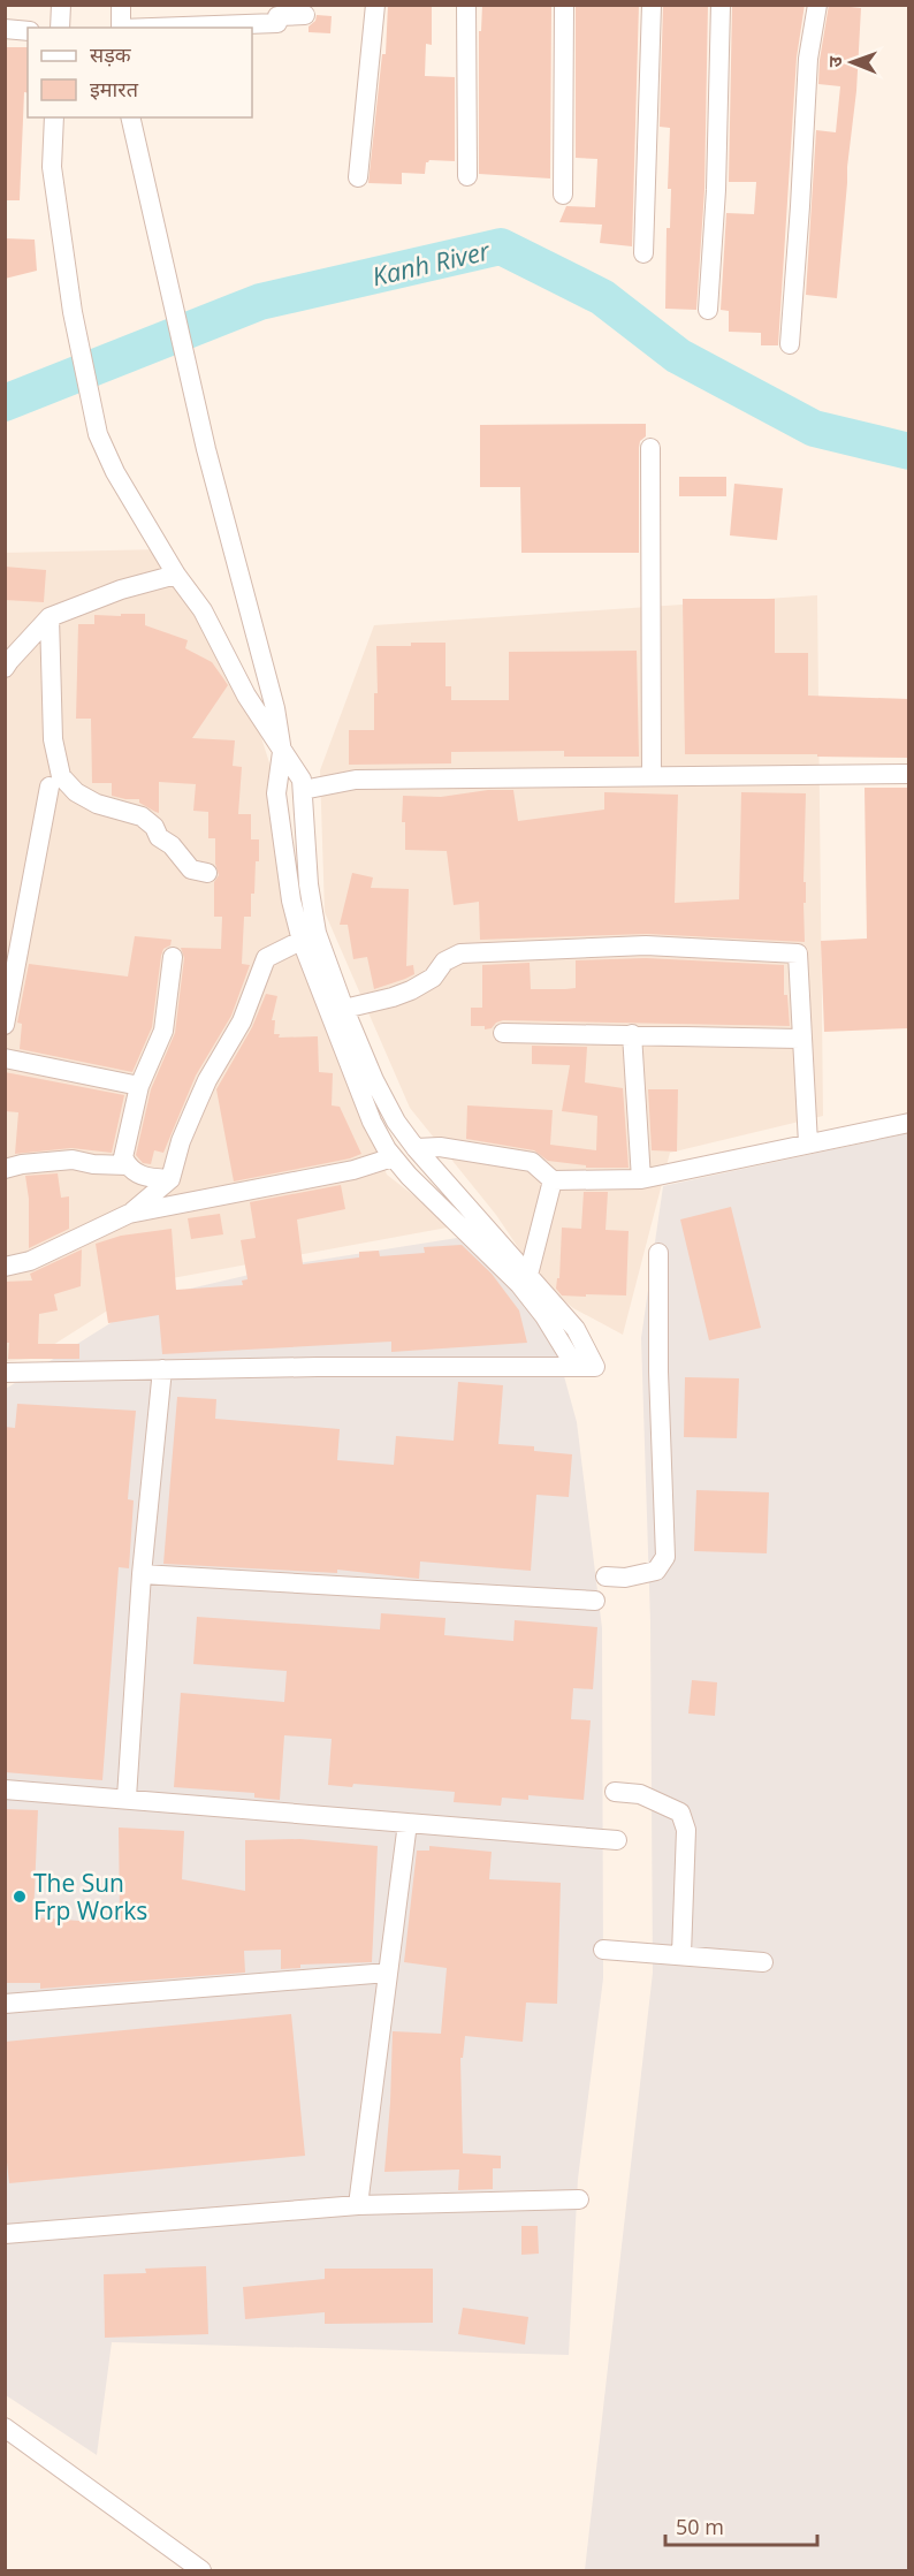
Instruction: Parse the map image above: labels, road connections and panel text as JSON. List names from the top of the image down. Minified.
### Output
{"water":["Kanh River"],"places":["The Sun Frp Works"],"legend":["सड़क","इमारत"],"scale_bar":"50 m","north":"left"}
